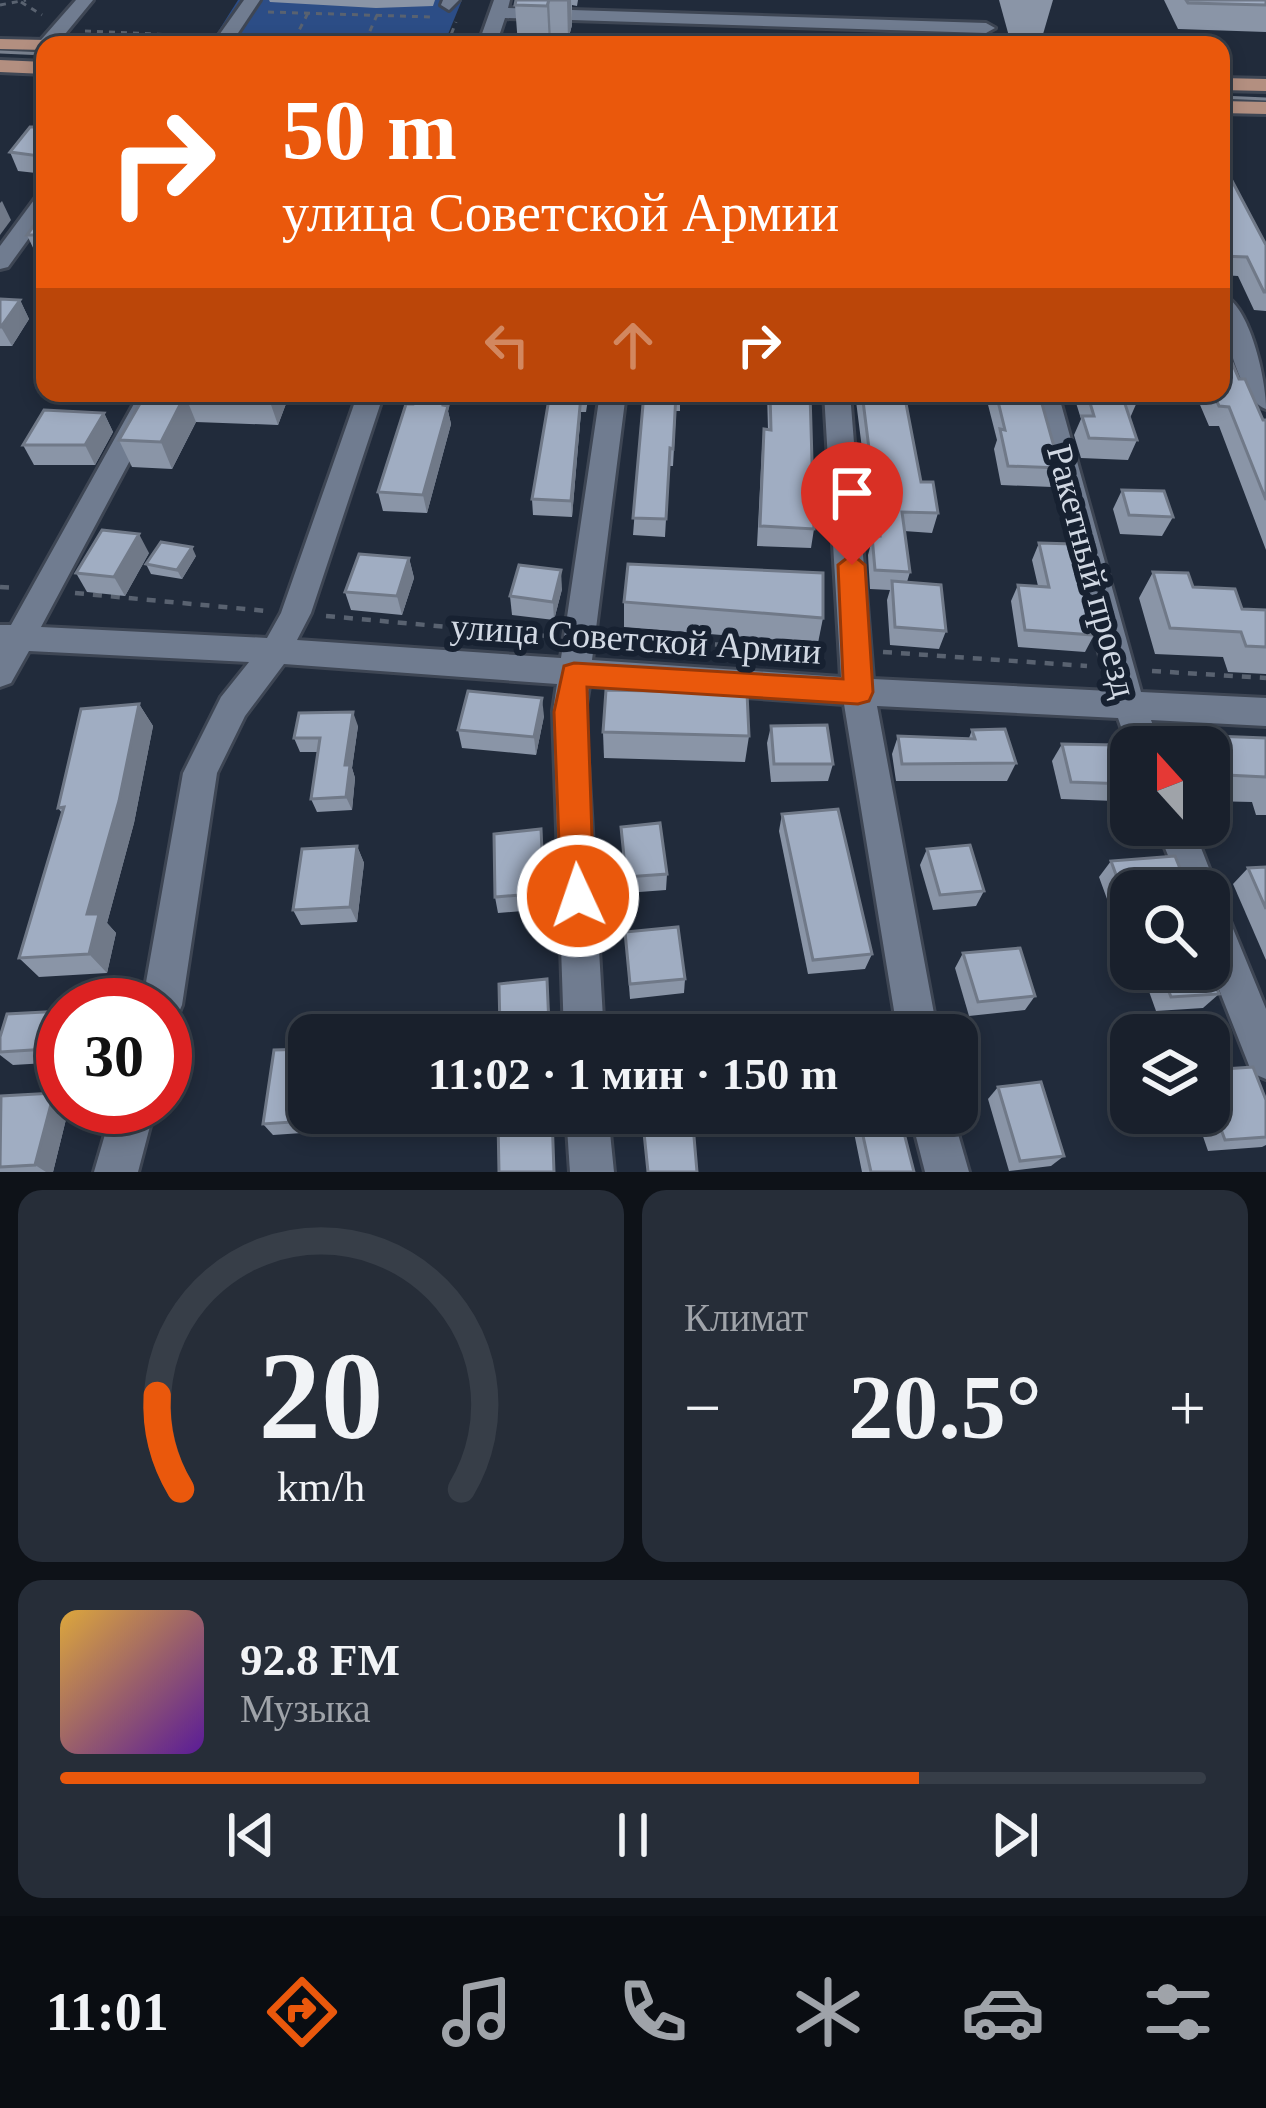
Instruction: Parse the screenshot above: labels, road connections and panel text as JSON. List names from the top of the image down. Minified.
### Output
{"streets":{"street":["Ракетный проезд","улица Советской Армии"]},"crossings":[["Ракетный проезд","улица Советской Армии"]],"north":"top","page":{"turn":["50 m","улица Советской Армии"],"limit":"30","trip":"11:02 · 1 мин · 150 m","tile":"Климат","heat":["−","20.5°","+"],"song":["92.8 FM","Музыка"],"tabs":"11:01","gauge":["20","km/h"]}}
